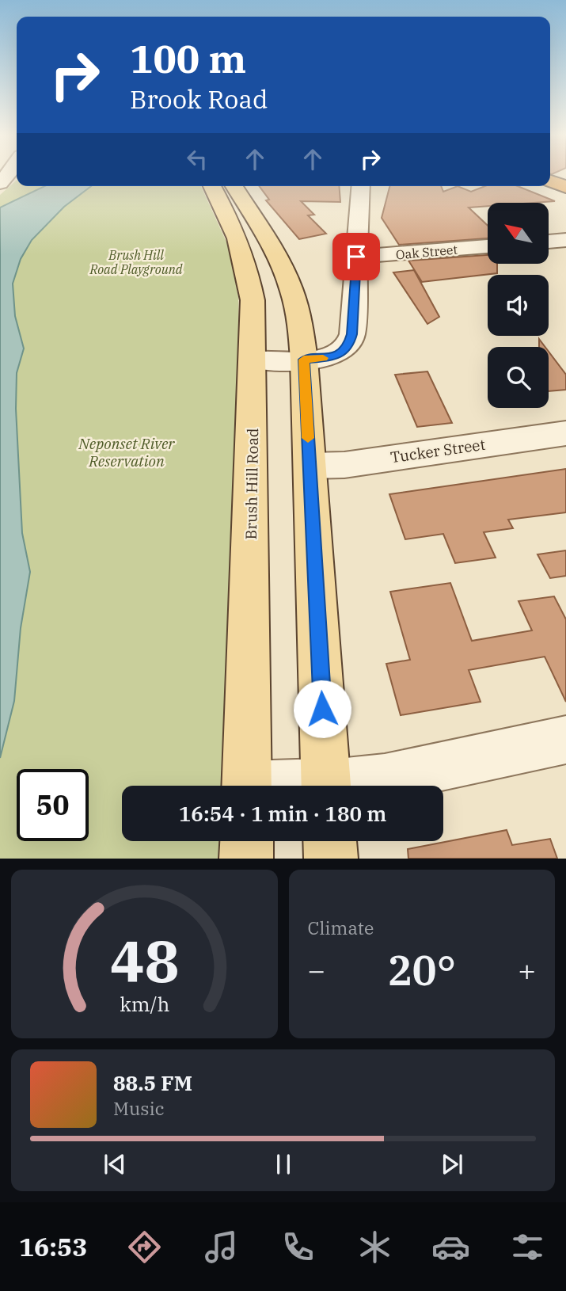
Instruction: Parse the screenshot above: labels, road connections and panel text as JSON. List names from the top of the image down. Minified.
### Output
{"streets":{"main road":["Brush Hill Road"],"street":["Oak Street","Tucker Street"]},"parks":["Brush Hill Road Playground","Neponset River Reservation"],"north":"top left","page":{"turn":["100 m","Brook Road"],"limit":"50","trip":"16:54 · 1 min · 180 m","tile":"Climate","heat":["−","20°","+"],"song":["88.5 FM","Music"],"tabs":"16:53","gauge":["48","km/h"]}}
